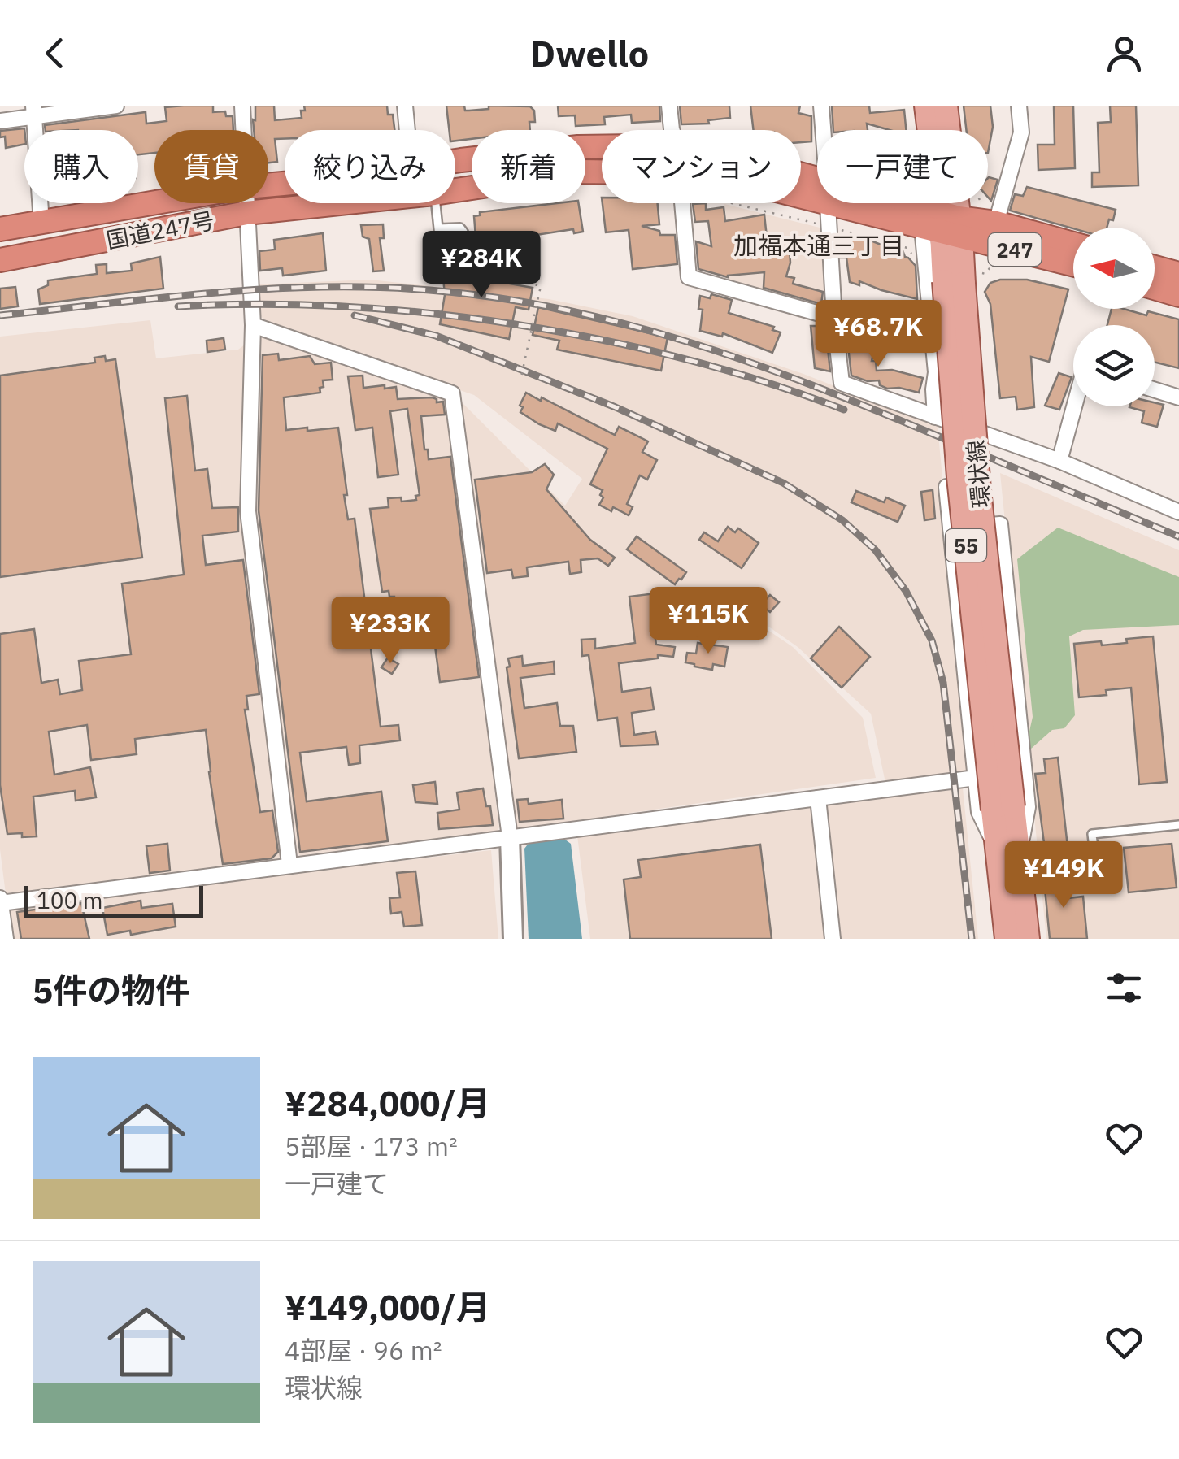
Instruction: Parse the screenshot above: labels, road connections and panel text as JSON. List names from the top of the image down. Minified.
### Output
{"streets":{"highway":["国道247号","247"],"main road":["環状線","55"]},"crossings":[["国道247号","環状線"]],"districts":["加福本通三丁目"],"scale_bar":"100 m","north":"left","page":{"header":"Dwello","chip":["購入","賃貸","絞り込み","新着","マンション","一戸建て"],"price":["¥284K","¥68.7K","¥115K","¥233K","¥149K"],"scale":"100 m","heading":"5件の物件","list":[{"name":"¥284,000/月","note":"5部屋 · 173 m² · 一戸建て"},{"name":"¥149,000/月","note":"4部屋 · 96 m² · 環状線"}]}}
